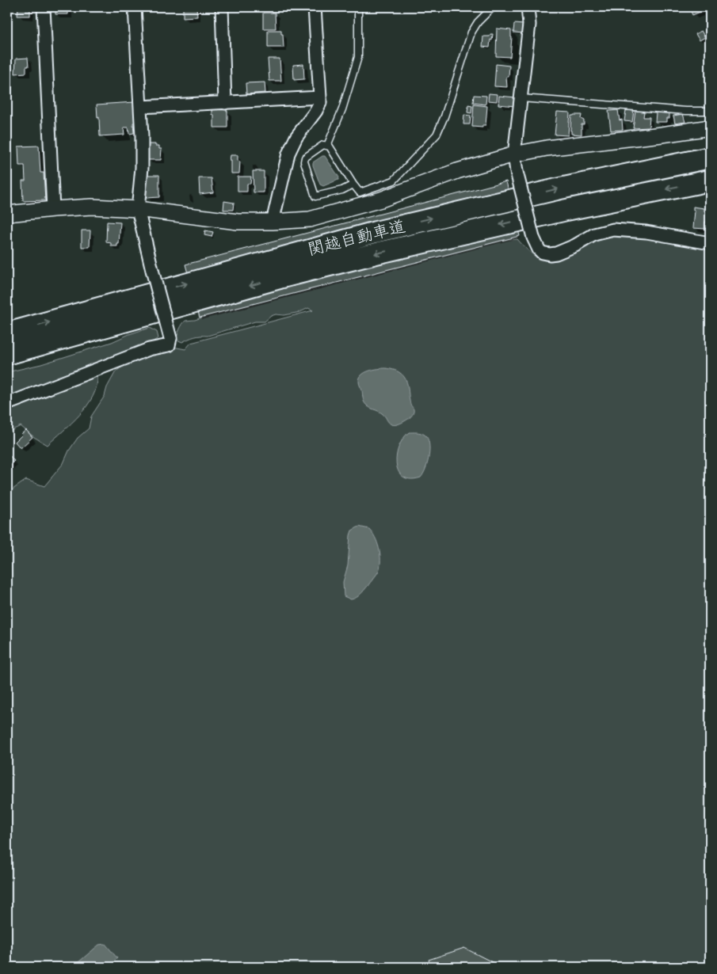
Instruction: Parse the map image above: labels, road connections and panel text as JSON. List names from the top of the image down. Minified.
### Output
{"streets":{"highway":["関越自動車道"]}}
